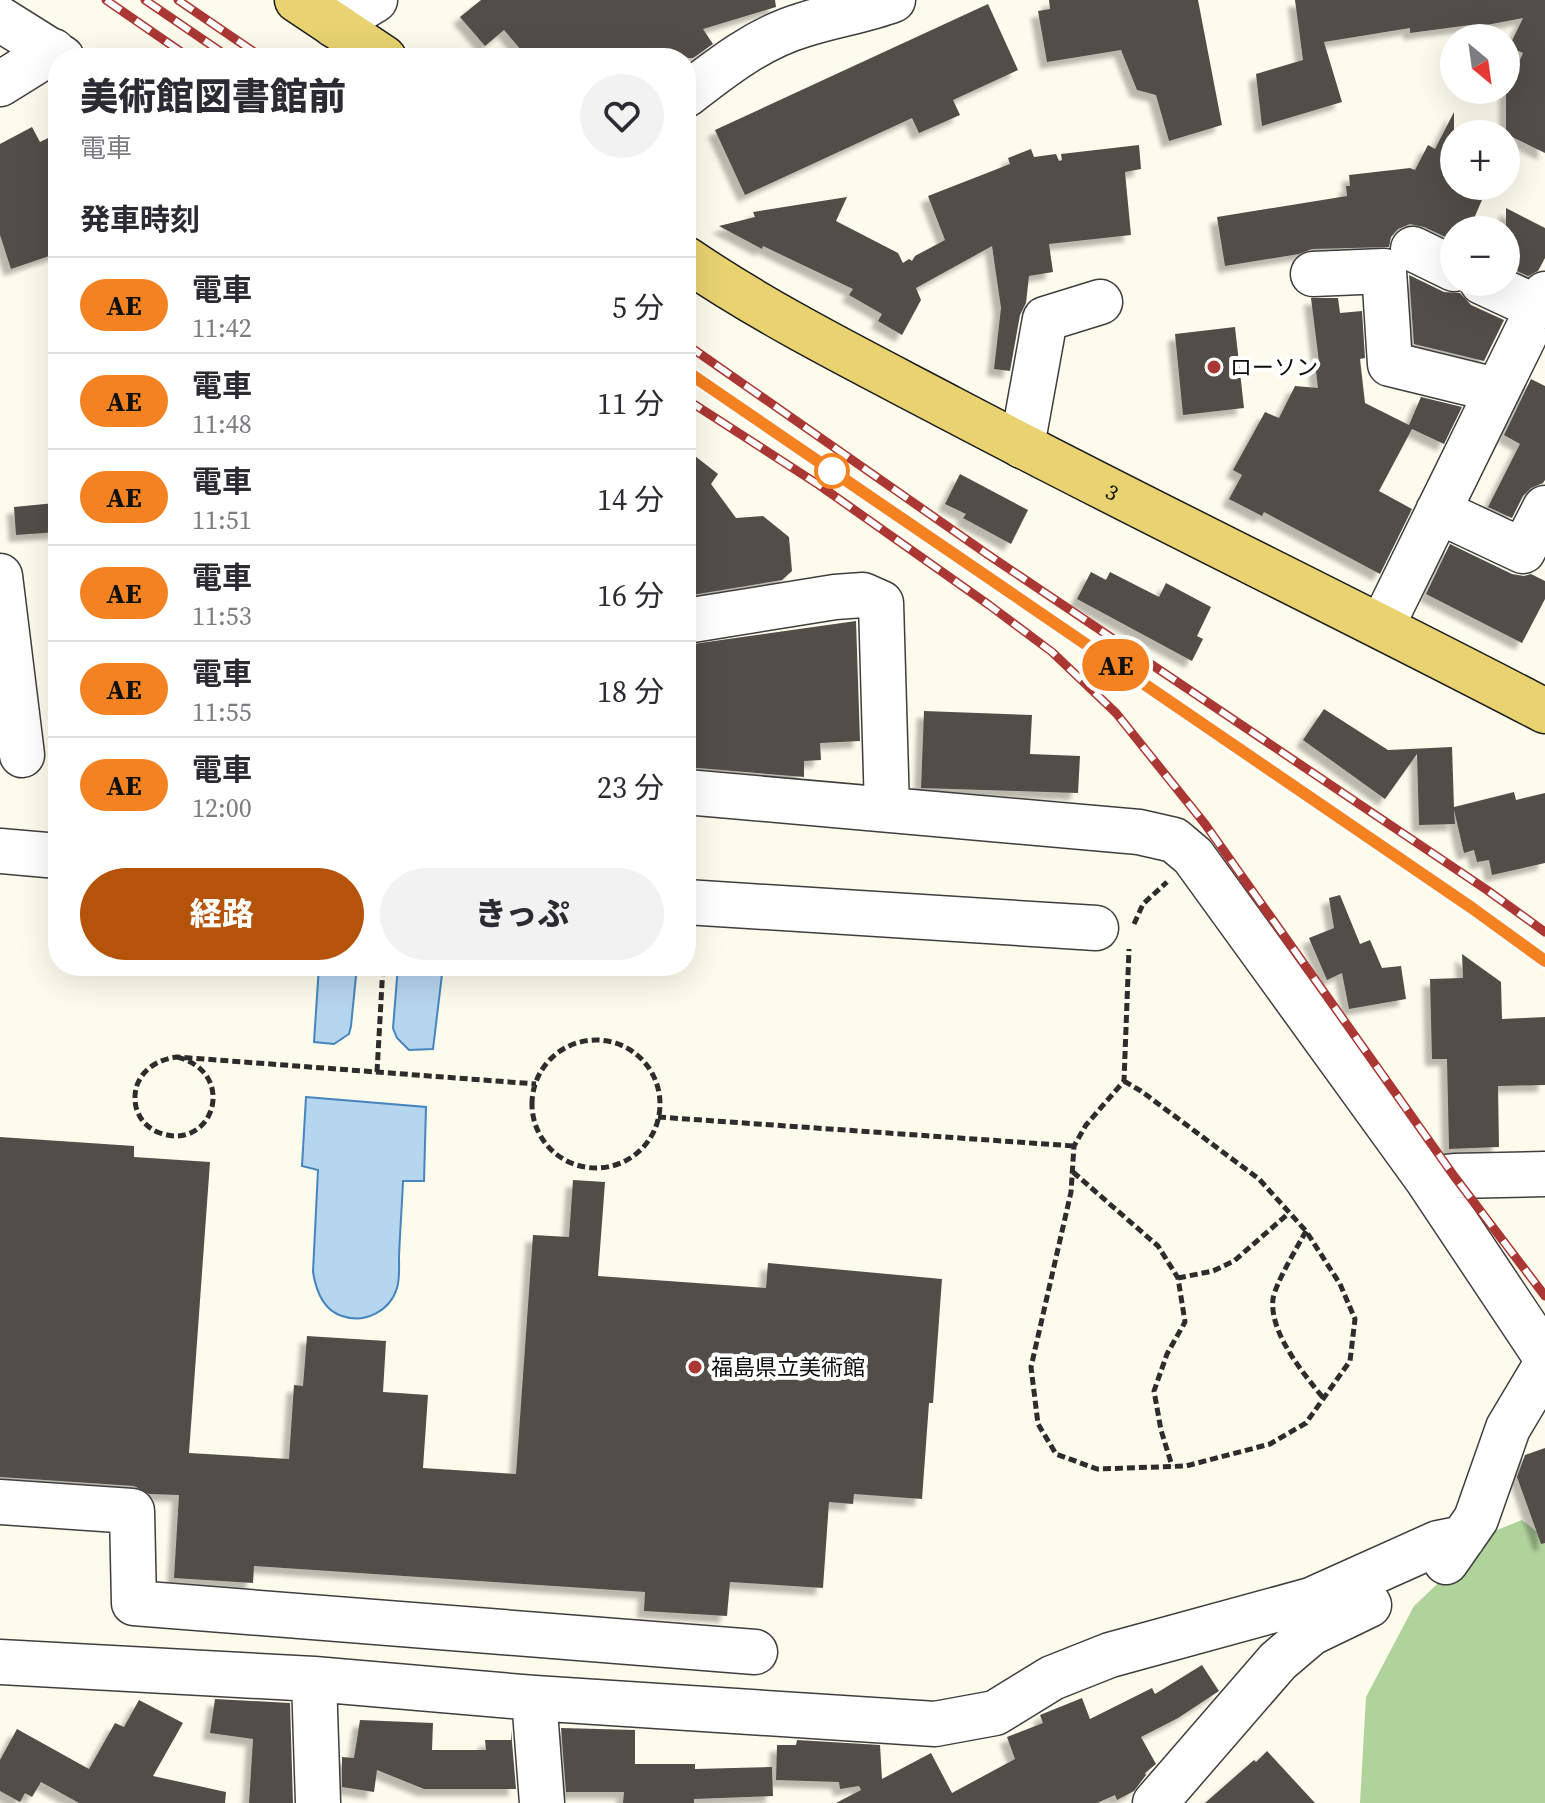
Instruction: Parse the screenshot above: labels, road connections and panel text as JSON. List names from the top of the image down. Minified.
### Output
{"streets":{"main road":["3"]},"places":["ローソン","福島県立美術館"],"north":"bottom right","page":{"on_map":"AE","map_buttons":["+","−"],"heading":[["美術館図書館前","電車"],"発車時刻"],"list":[{"mark":"AE","name":"電車","note":"11:42","value":"5 分"},{"mark":"AE","name":"電車","note":"11:48","value":"11 分"},{"mark":"AE","name":"電車","note":"11:51","value":"14 分"},{"mark":"AE","name":"電車","note":"11:53","value":"16 分"},{"mark":"AE","name":"電車","note":"11:55","value":"18 分"},{"mark":"AE","name":"電車","note":"12:00","value":"23 分"}],"buttons":["経路","きっぷ"]}}
